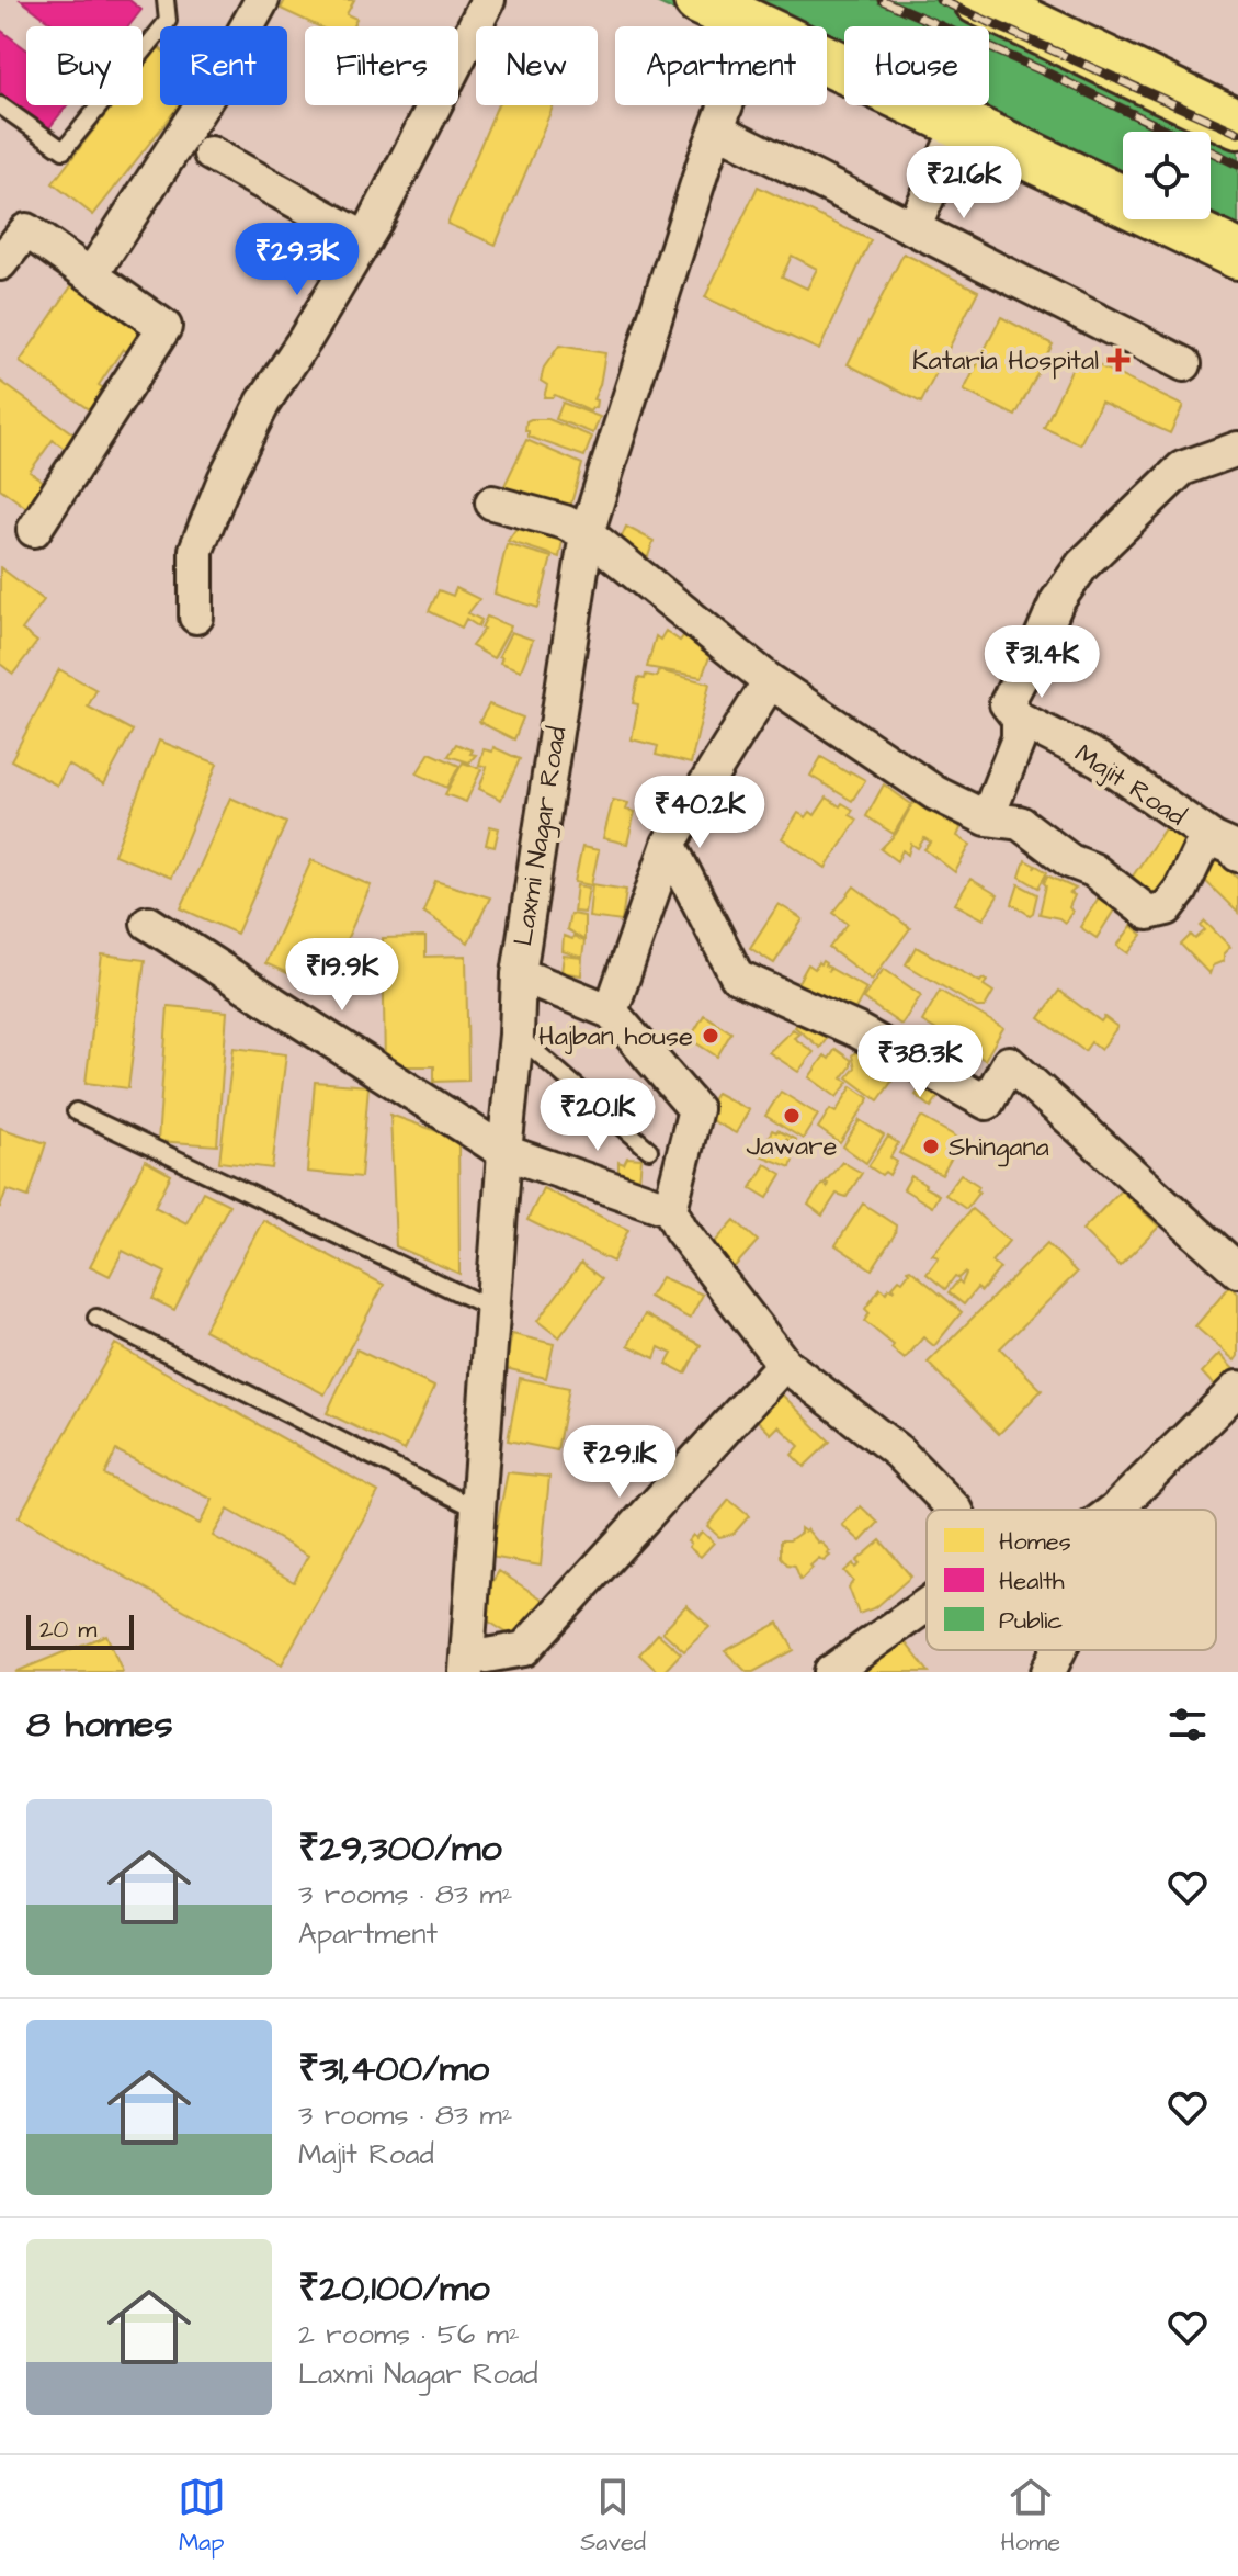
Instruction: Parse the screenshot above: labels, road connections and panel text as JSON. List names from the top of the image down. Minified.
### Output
{"streets":{"street":["Majit Road","Laxmi Nagar Road"]},"places":{"health":["Kataria Hospital"],"other":["Hajban house","Jaware","Shingana"]},"legend":["Homes","Health","Public"],"scale_bar":"20 m","page":{"chip":["Buy","Rent","Filters","New","Apartment","House"],"price":["₹21.6K","₹29.3K","₹31.4K","₹40.2K","₹19.9K","₹38.3K","₹20.1K","₹29.1K"],"scale":"20 m","heading":"8 homes","list":[{"name":"₹29,300/mo","note":"3 rooms · 83 m² · Apartment"},{"name":"₹31,400/mo","note":"3 rooms · 83 m² · Majit Road"},{"name":"₹20,100/mo","note":"2 rooms · 56 m² · Laxmi Nagar Road"}],"tabs":["Map","Saved","Home"]}}
